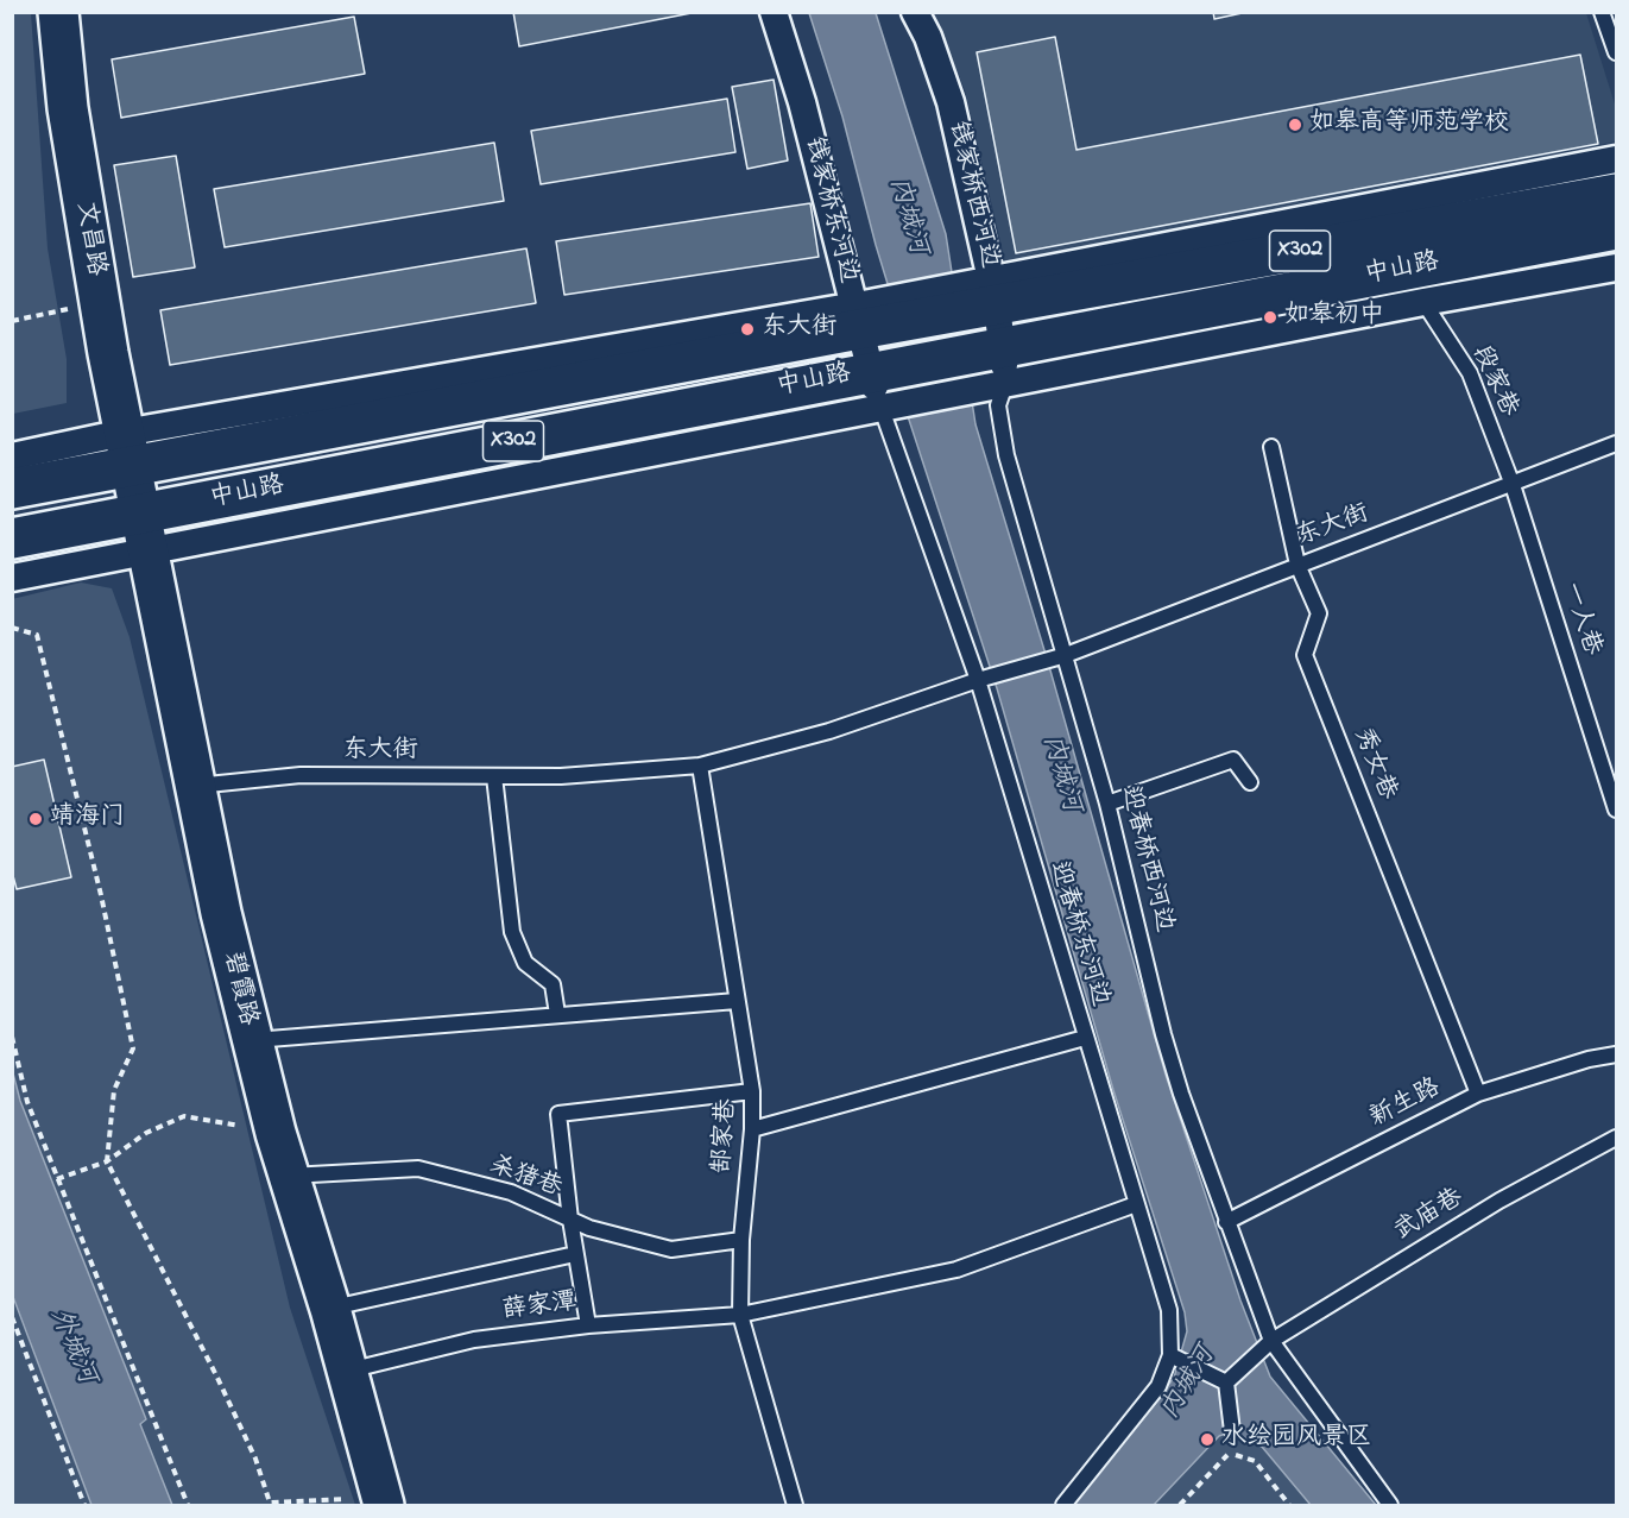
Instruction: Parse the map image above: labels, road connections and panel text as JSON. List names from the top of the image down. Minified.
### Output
{"streets":{"main road":["文昌路","X302","中山路","碧霞路"],"street":["钱家桥西河边","钱家桥东河边"],"lane":["段家巷","东大街","一人巷","秀女巷","迎春桥西河边","迎春桥东河边","新生路","郜家巷","杀猪巷","武庙巷","薛家潭"]},"crossings":[["钱家桥西河边","中山路"],["钱家桥西河边","迎春桥西河边"],["钱家桥东河边","中山路"],["钱家桥东河边","迎春桥东河边"],["文昌路","中山路"],["文昌路","碧霞路"],["中山路","迎春桥西河边"],["中山路","迎春桥东河边"],["中山路","碧霞路"],["段家巷","东大街"],["段家巷","一人巷"],["东大街","一人巷"],["东大街","秀女巷"],["东大街","迎春桥西河边"],["东大街","迎春桥东河边"],["东大街","碧霞路"],["东大街","郜家巷"],["秀女巷","新生路"],["迎春桥西河边","新生路"],["迎春桥西河边","武庙巷"],["迎春桥东河边","薛家潭"],["碧霞路","杀猪巷"],["碧霞路","薛家潭"],["郜家巷","杀猪巷"],["郜家巷","薛家潭"]],"water":["内城河","外城河"],"places":["如皋高等师范学校","如皋初中","东大街","靖海门","水绘园风景区"]}
